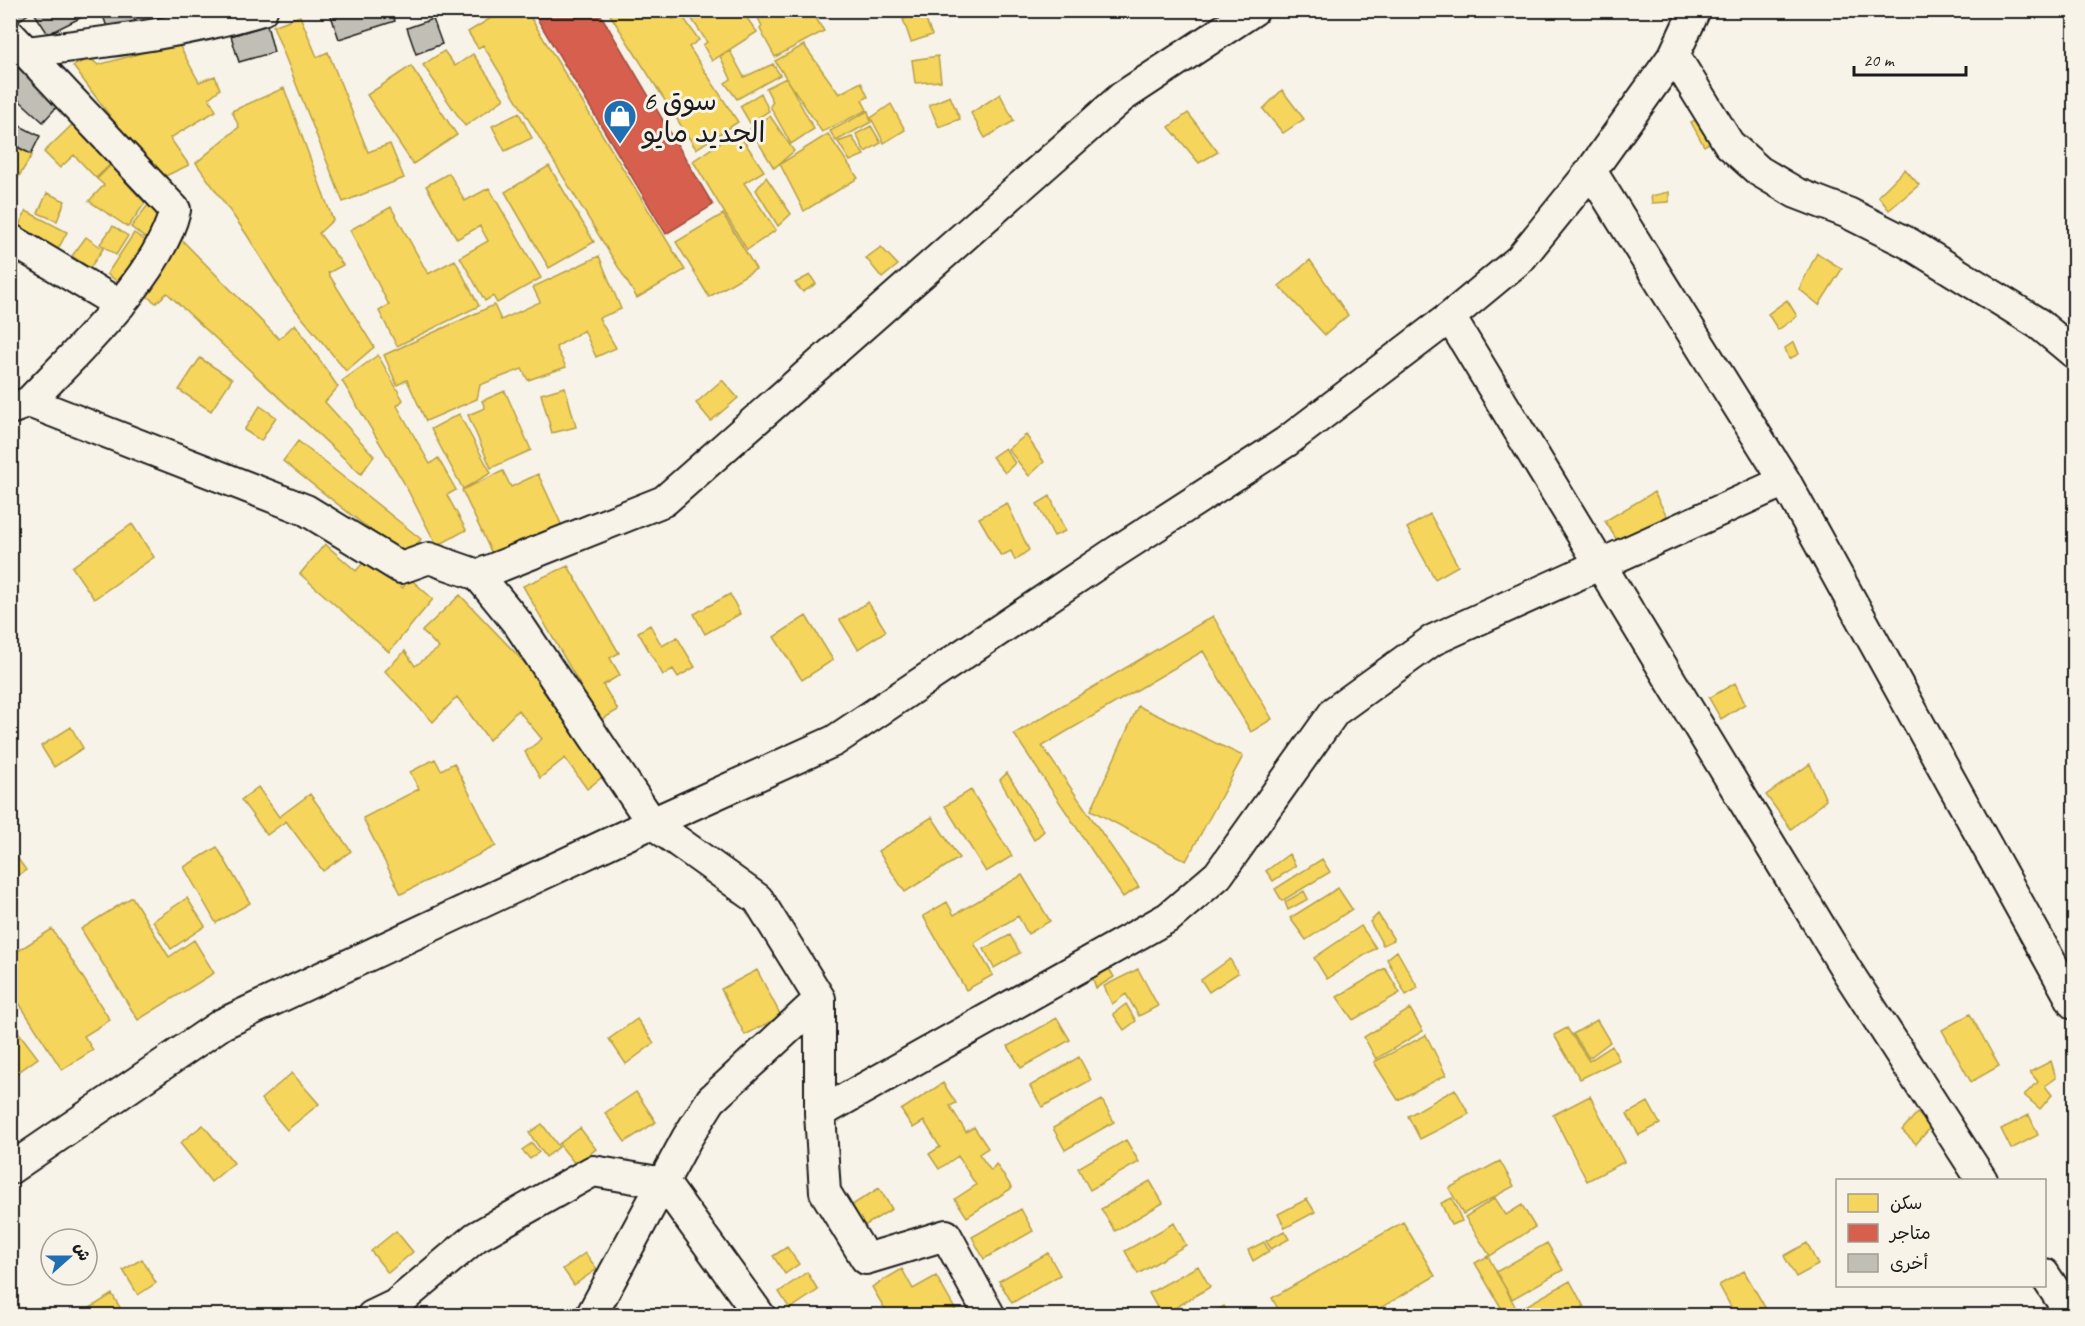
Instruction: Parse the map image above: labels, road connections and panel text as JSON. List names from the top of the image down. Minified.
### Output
{"places":{"shop":["سوق 6 الجديد مايو"]},"legend":["سكن","متاجر","أخرى"],"scale_bar":"20 m","north":"right"}
